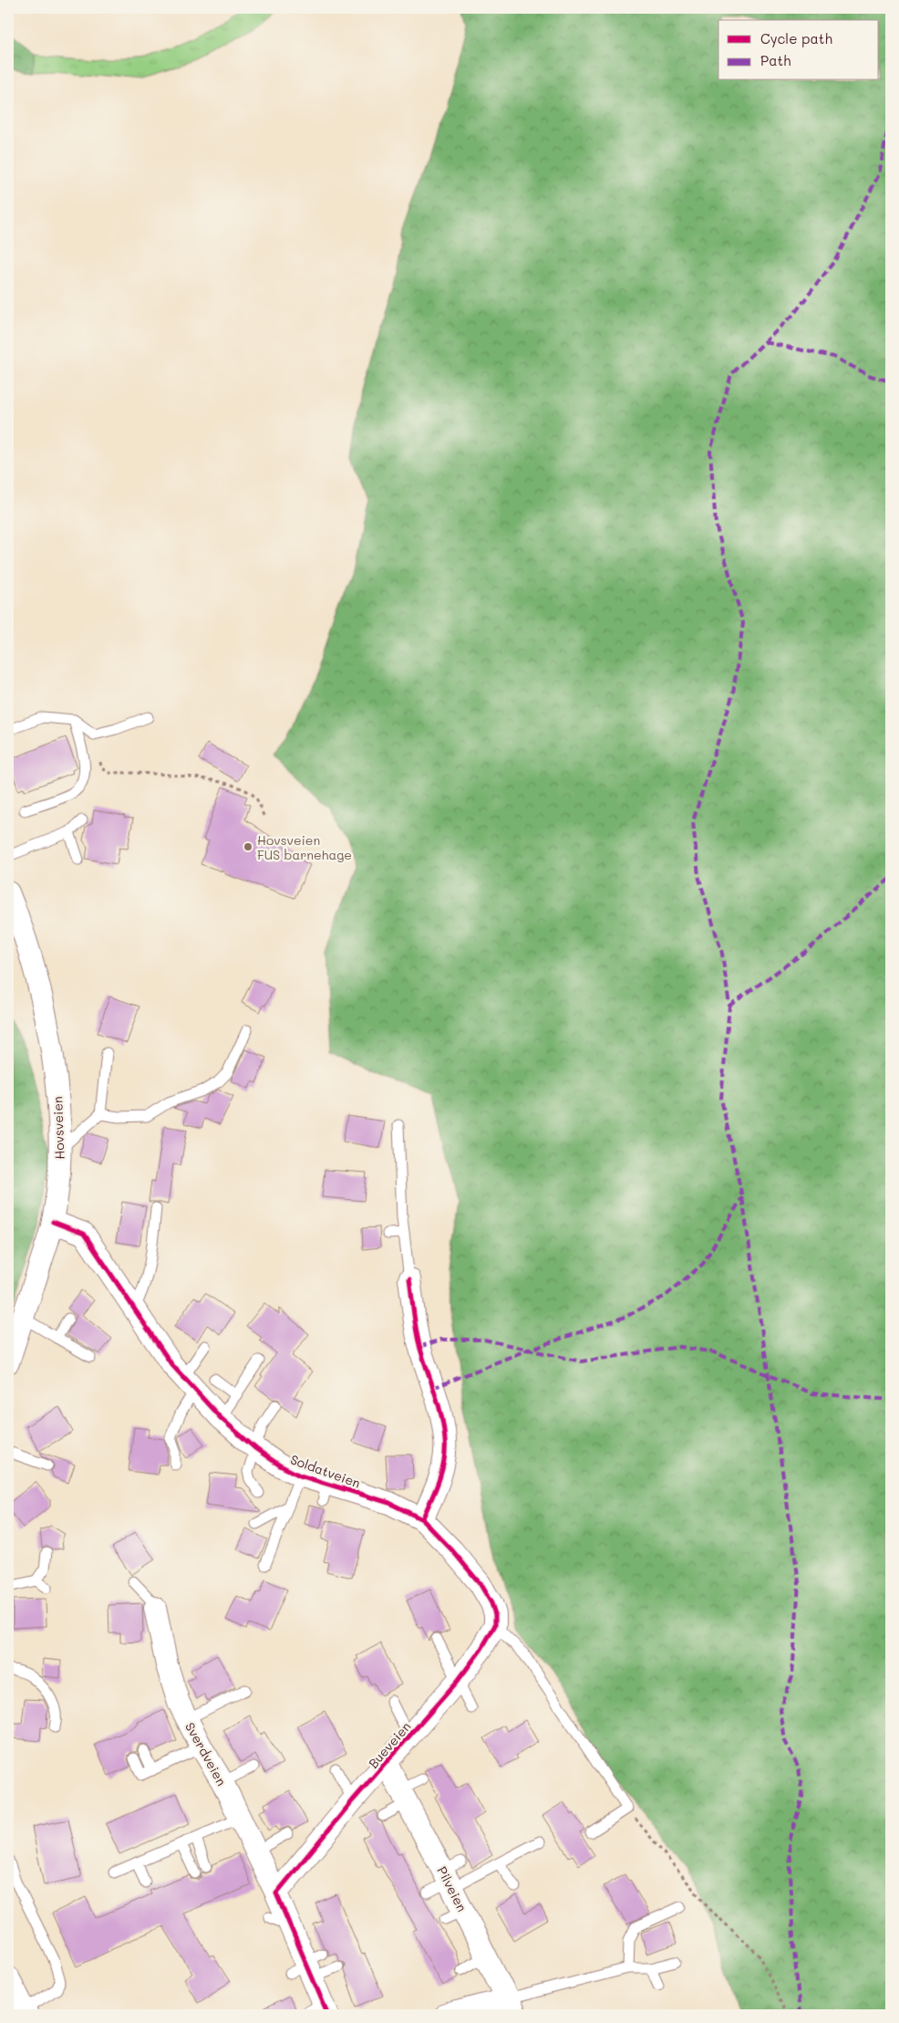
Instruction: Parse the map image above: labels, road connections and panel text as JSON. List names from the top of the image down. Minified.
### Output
{"streets":{"street":["Hovsveien","Soldatveien","Bueveien","Sverdveien","Pilveien"]},"crossings":[["Hovsveien","Soldatveien"],["Bueveien","Sverdveien"],["Bueveien","Pilveien"]],"places":["Hovsveien FUS barnehage"],"legend":["Cycle path","Path"]}
